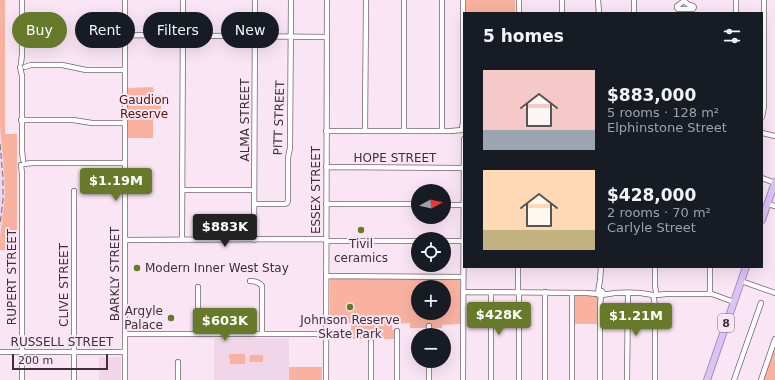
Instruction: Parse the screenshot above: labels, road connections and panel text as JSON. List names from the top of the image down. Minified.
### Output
{"streets":{"highway":["8"],"street":["PITT STREET","ALMA STREET","HOPE STREET","ESSEX STREET","BARKLY STREET","RUPERT STREET","CLIVE STREET","RUSSELL STREET"]},"crossings":[["PITT STREET","ALMA STREET"],["HOPE STREET","ESSEX STREET"],["BARKLY STREET","RUSSELL STREET"],["RUPERT STREET","RUSSELL STREET"],["CLIVE STREET","RUSSELL STREET"]],"parks":["Gaudion Reserve"],"places":["Tivil ceramics","Modern Inner West Stay","Johnson Reserve Skate Park","Argyle Palace"],"scale_bar":"200 m","north":"right","page":{"chip":["Buy","Rent","Filters","New"],"heading":"5 homes","list":[{"name":"$883,000","note":"5 rooms · 128 m² · Elphinstone Street"},{"name":"$428,000","note":"2 rooms · 70 m² · Carlyle Street"}],"price":["$1.19M","$883K","$428K","$1.21M","$603K"],"map_buttons":["+","−"],"scale":"200 m"}}
